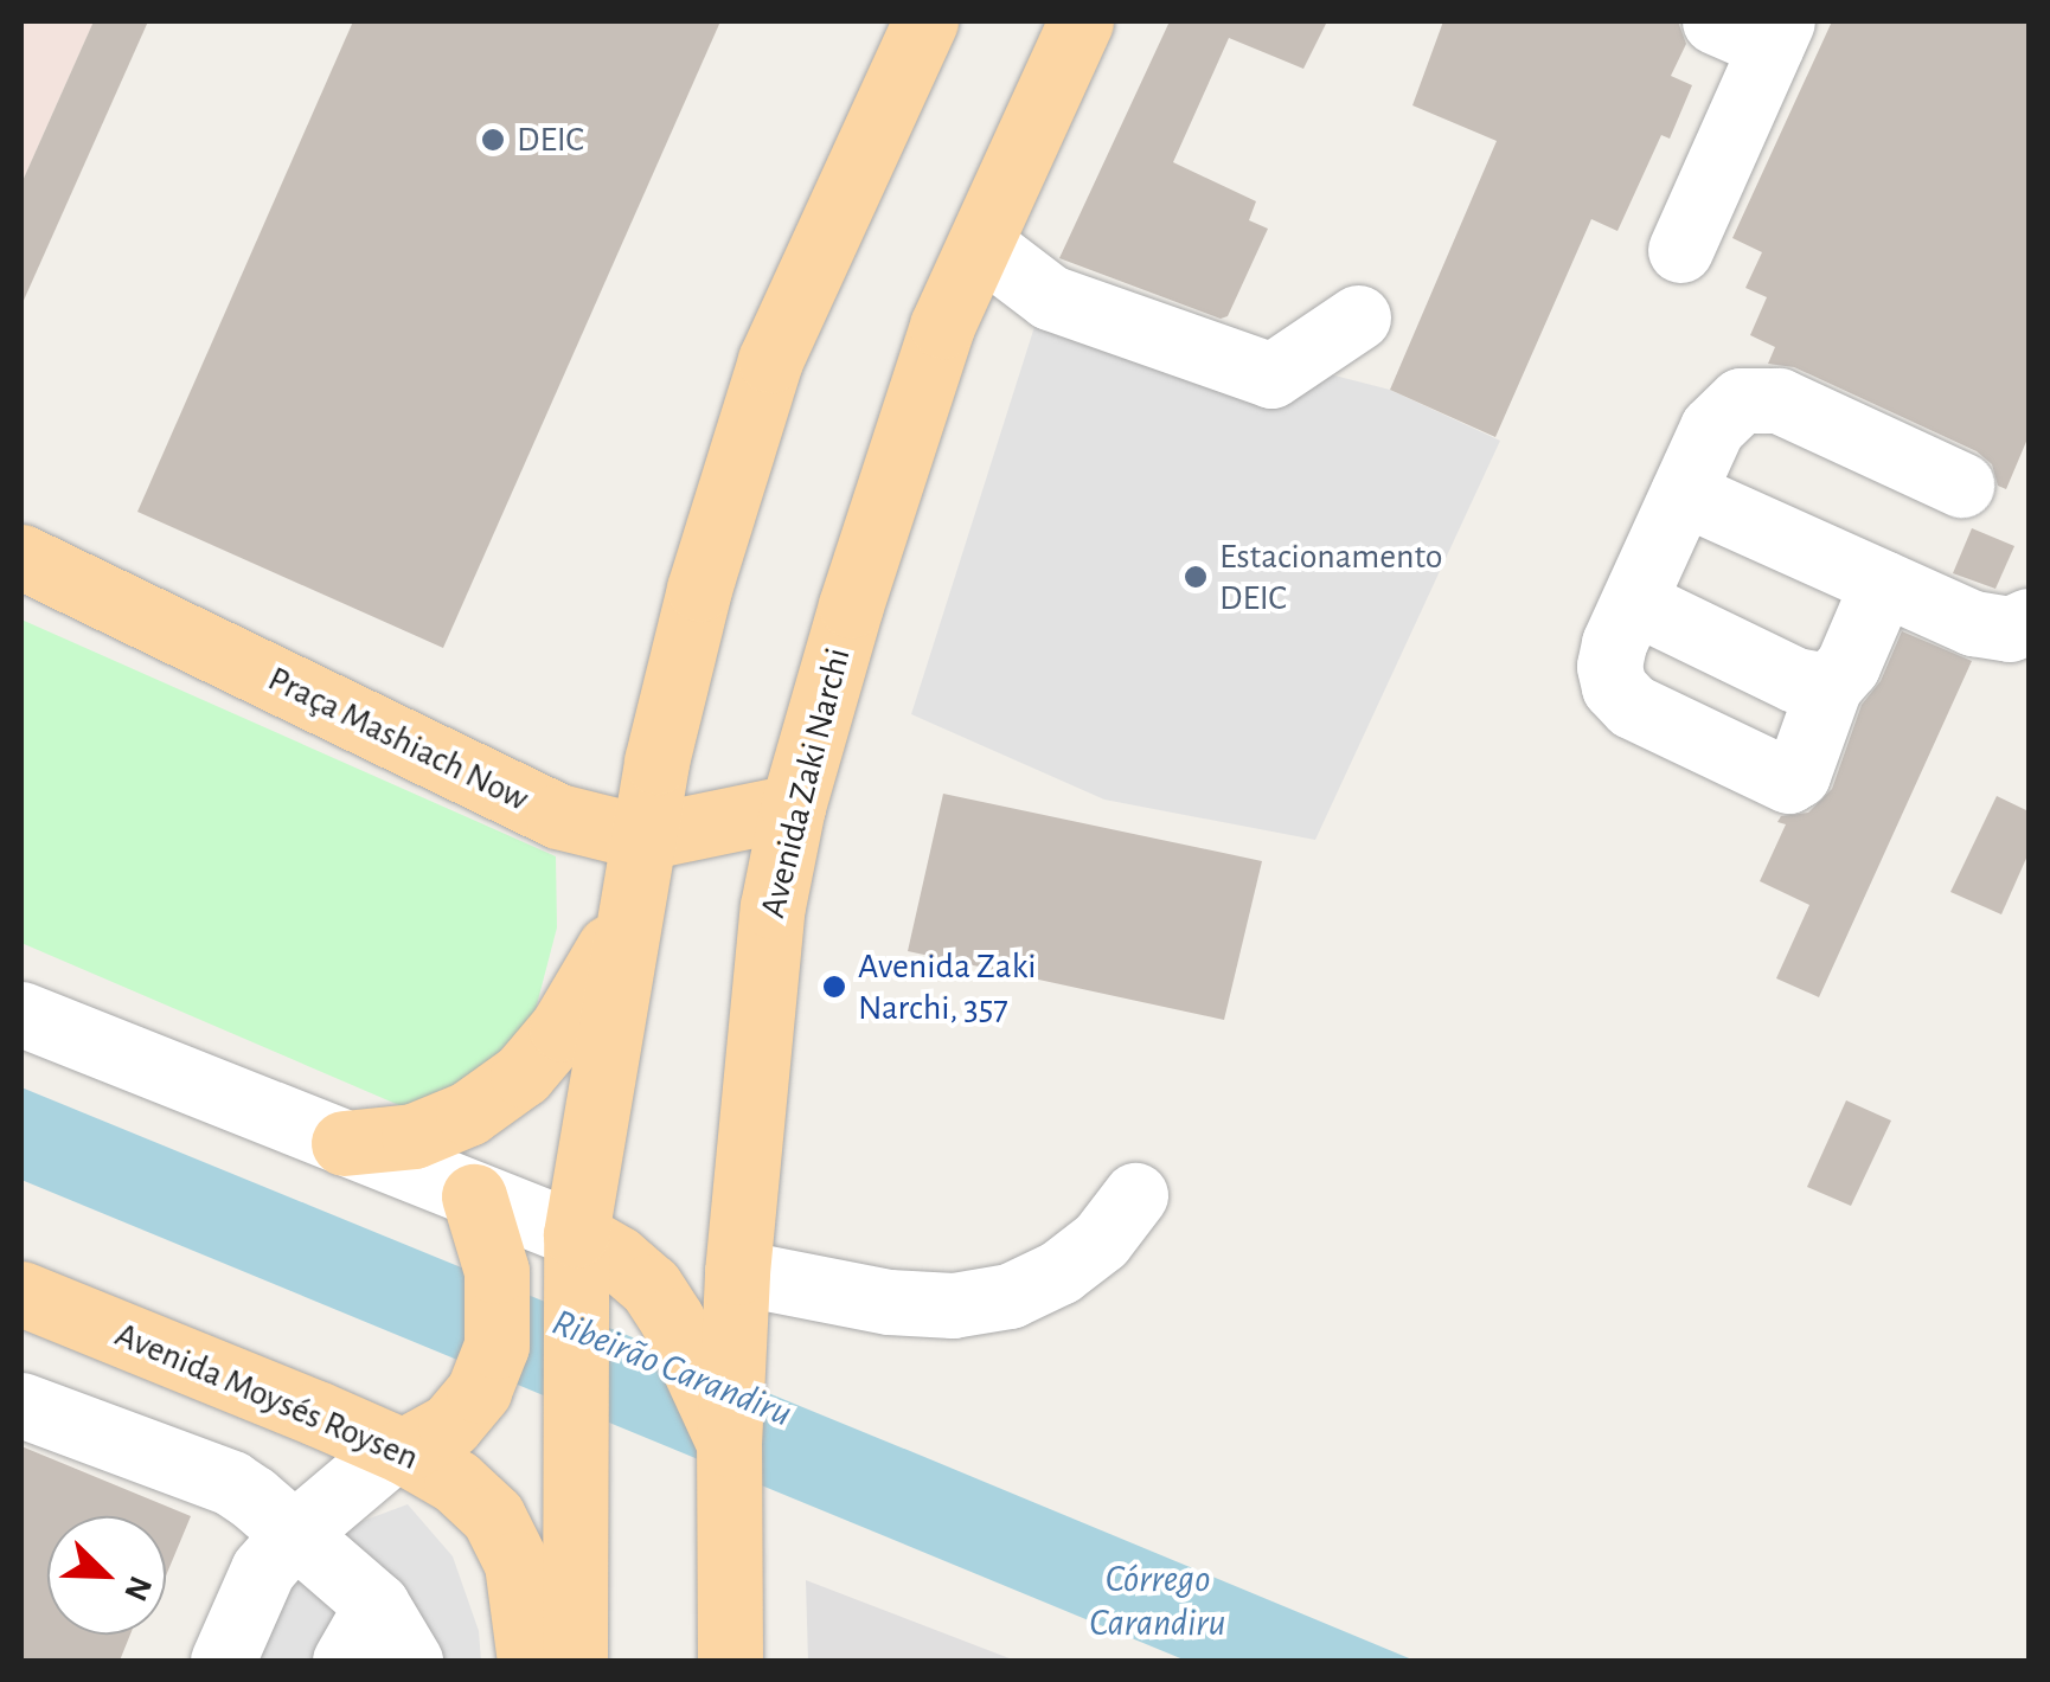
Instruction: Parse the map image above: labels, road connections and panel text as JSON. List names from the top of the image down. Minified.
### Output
{"streets":{"main road":["Praça Mashiach Now","Avenida Zaki Narchi","Avenida Moysés Roysen"]},"crossings":[["Praça Mashiach Now","Avenida Zaki Narchi"]],"water":["Ribeirão Carandiru","Córrego Carandiru"],"places":["DEIC","Estacionamento DEIC","Avenida Zaki Narchi, 357"],"north":"bottom right"}
